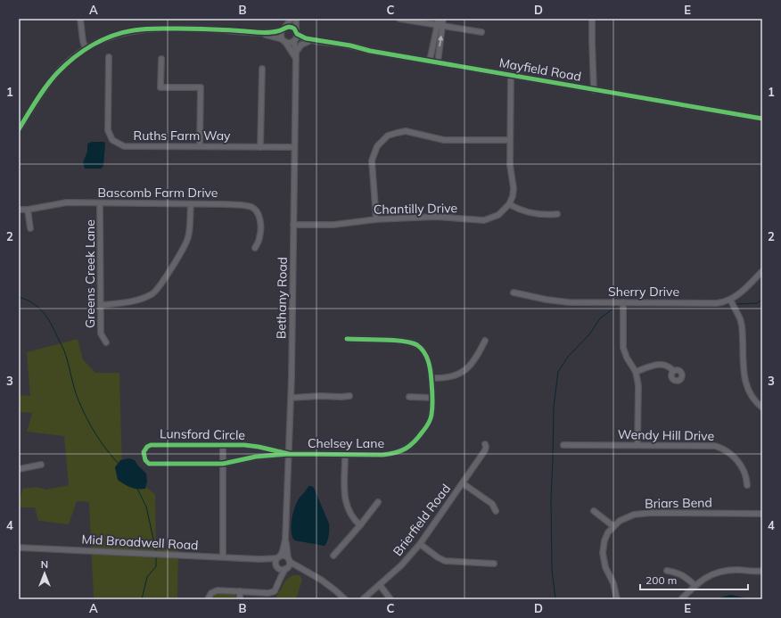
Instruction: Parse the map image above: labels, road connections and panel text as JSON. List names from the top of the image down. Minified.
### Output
{"streets":{"street":["Mayfield Road","Ruths Farm Way","Bascomb Farm Drive","Chantilly Drive","Greens Creek Lane","Sherry Drive","Bethany Road","Lunsford Circle","Wendy Hill Drive","Chelsey Lane","Briars Bend","Brierfield Road","Mid Broadwell Road"]},"crossings":[["Mayfield Road","Bethany Road"],["Ruths Farm Way","Bethany Road"],["Bascomb Farm Drive","Greens Creek Lane"],["Chantilly Drive","Bethany Road"],["Bethany Road","Lunsford Circle"],["Bethany Road","Chelsey Lane"],["Bethany Road","Mid Broadwell Road"],["Lunsford Circle","Chelsey Lane"]],"scale_bar":"200 m","north":"top","grid":{"columns":["A","B","C","D","E"],"rows":["1","2","3","4"]}}
